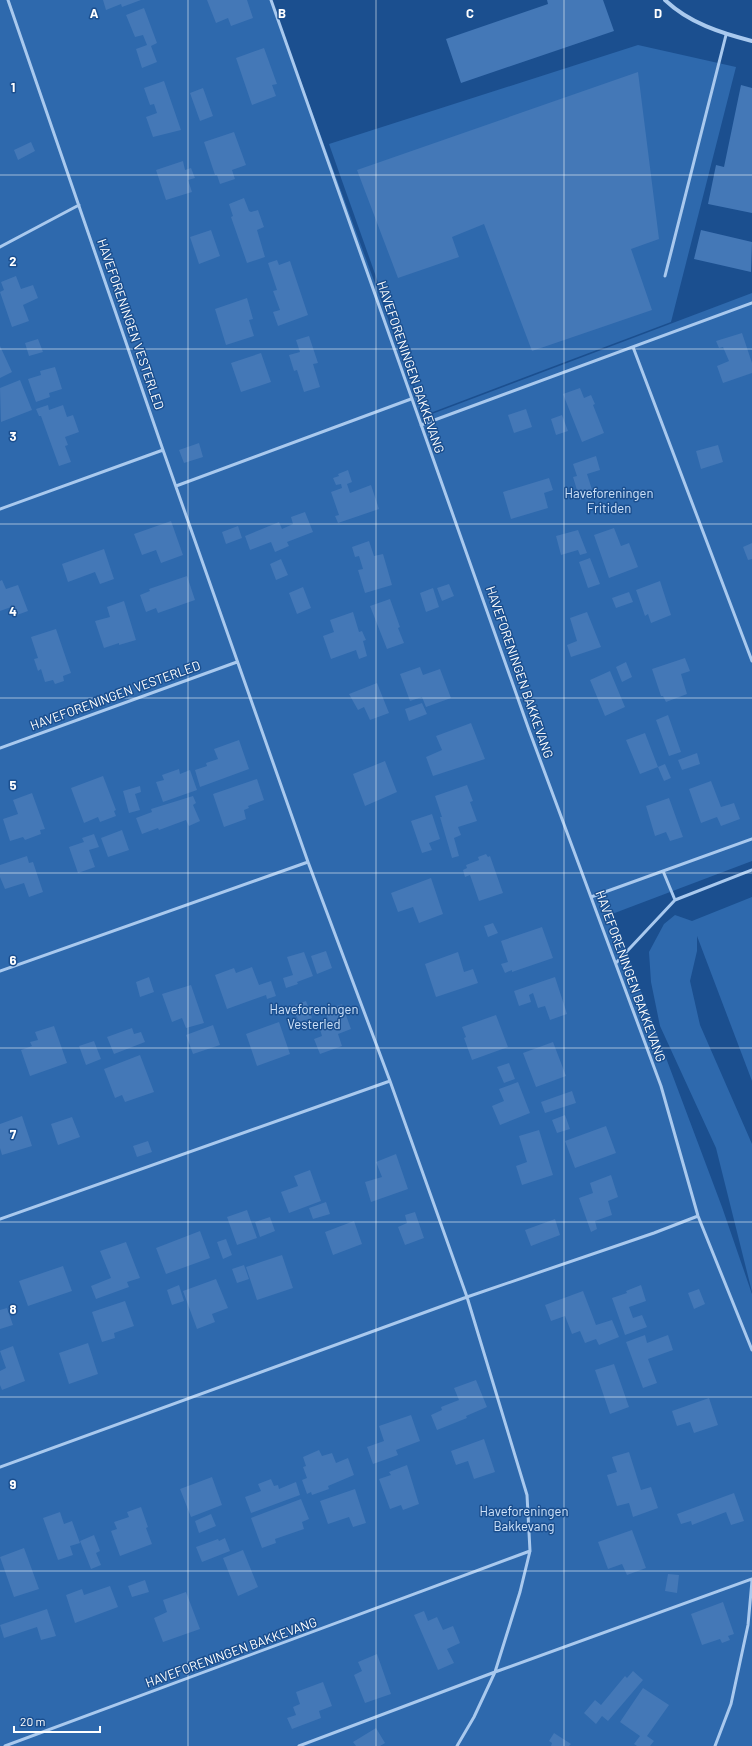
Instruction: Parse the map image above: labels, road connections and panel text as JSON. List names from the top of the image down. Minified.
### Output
{"streets":{"lane":["HAVEFORENINGEN VESTERLED","HAVEFORENINGEN BAKKEVANG"]},"parks":["Haveforeningen Fritiden","Haveforeningen Vesterled","Haveforeningen Bakkevang"],"scale_bar":"20 m","grid":{"columns":["A","B","C","D"],"rows":["1","2","3","4","5","6","7","8","9"]}}
